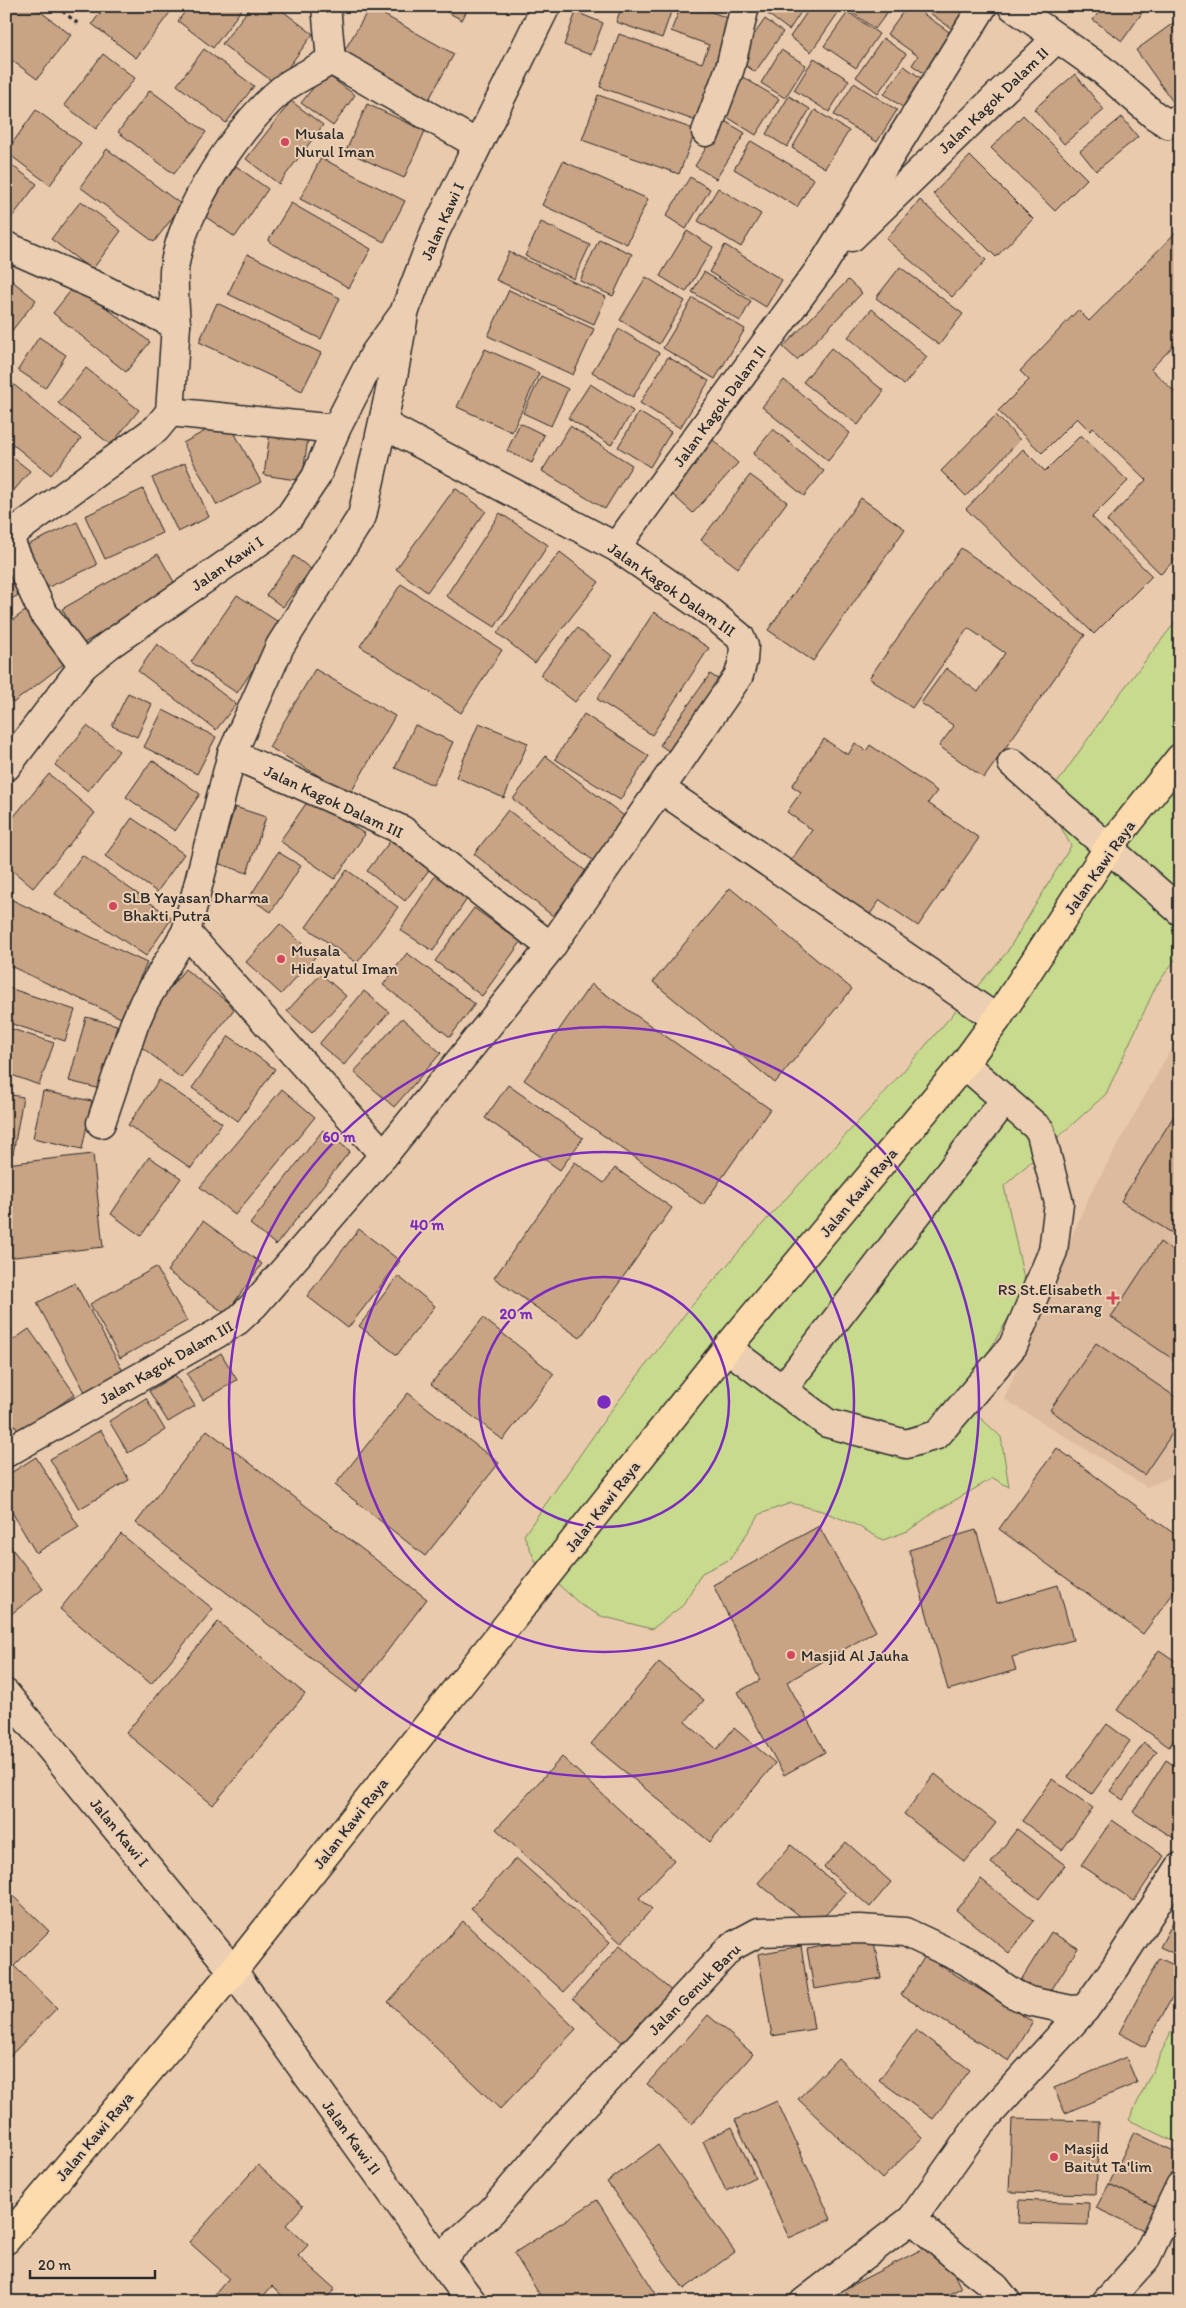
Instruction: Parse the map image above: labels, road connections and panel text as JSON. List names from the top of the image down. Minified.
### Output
{"streets":{"main road":["Jalan Kawi Raya"],"street":["Jalan Kagok Dalam II","Jalan Kawi I","Jalan Kagok Dalam III","Jalan Genuk Baru","Jalan Kawi II"]},"crossings":[["Jalan Kagok Dalam II","Jalan Kagok Dalam III"],["Jalan Kawi I","Jalan Kawi Raya"],["Jalan Kawi I","Jalan Kawi II"],["Jalan Kawi Raya","Jalan Kawi II"],["Jalan Genuk Baru","Jalan Kawi II"]],"places":{"other":["Musala Nurul Iman","SLB Yayasan Dharma Bhakti Putra","Musala Hidayatul Iman","Masjid Al Jauha","Masjid Baitut Ta'lim"],"health":["RS St.Elisabeth Semarang"]},"scale_bar":"20 m","rings":["60 m","40 m","20 m"]}
